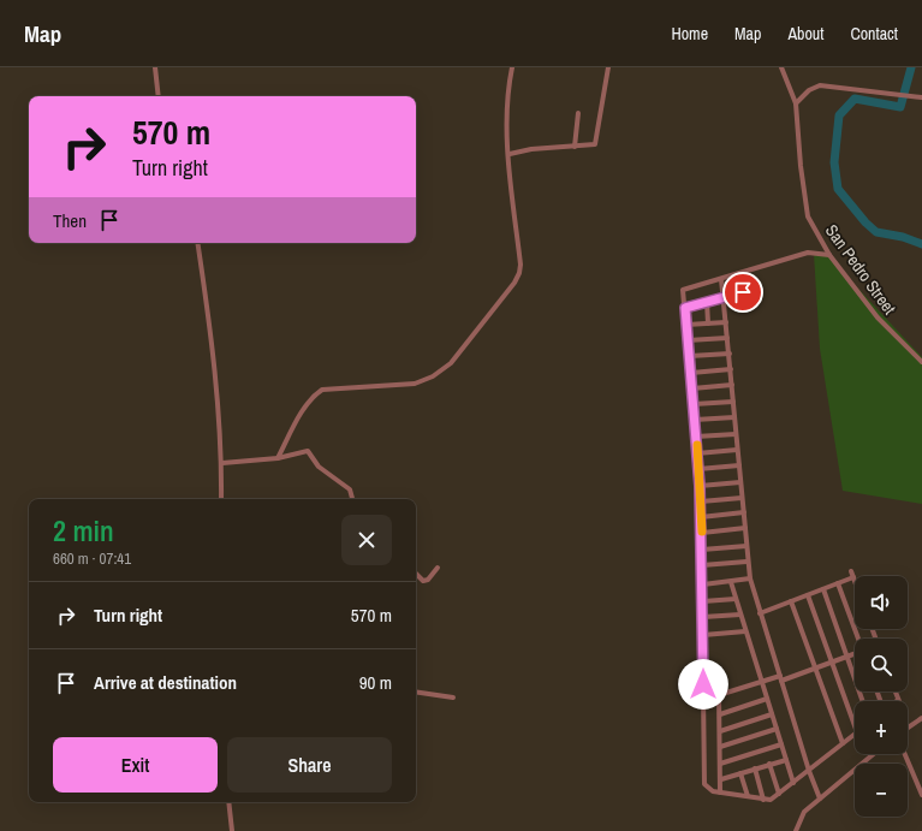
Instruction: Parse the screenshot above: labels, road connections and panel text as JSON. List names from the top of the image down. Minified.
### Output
{"streets":{"street":["San Pedro Street"]},"page":{"header":"Map","nav":["Home","Map","About","Contact"],"turn":["570 m","Turn right"],"then":"Then","heading":["2 min","660 m · 07:41"],"map_buttons":["+","−"],"list":[{"name":"Turn right","value":"570 m"},{"name":"Arrive at destination","value":"90 m"}],"buttons":["Exit","Share"]}}
